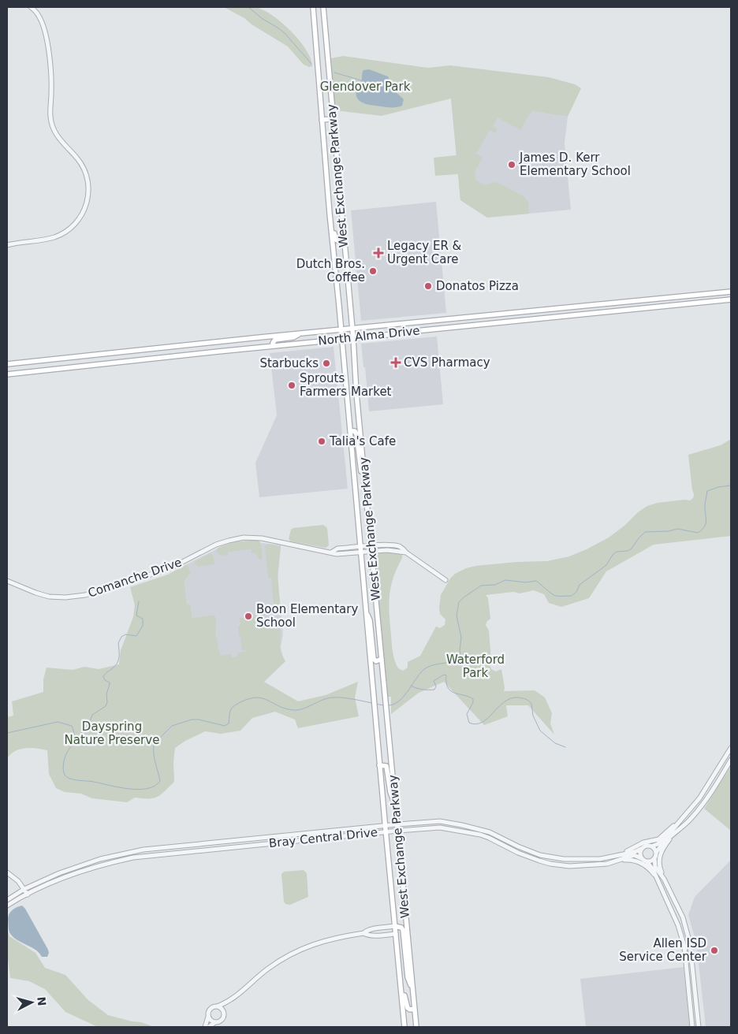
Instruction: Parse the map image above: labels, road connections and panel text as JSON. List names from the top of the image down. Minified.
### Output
{"streets":{"main road":["West Exchange Parkway","North Alma Drive"],"street":["Comanche Drive","Bray Central Drive"]},"crossings":[["West Exchange Parkway","North Alma Drive"],["West Exchange Parkway","Comanche Drive"],["West Exchange Parkway","Bray Central Drive"]],"parks":["Glendover Park","Waterford Park","Dayspring Nature Preserve"],"places":{"other":["James D. Kerr Elementary School","Dutch Bros. Coffee","Donatos Pizza","Starbucks","Sprouts Farmers Market","Talia's Cafe","Boon Elementary School","Allen ISD Service Center"],"health":["Legacy ER & Urgent Care","CVS Pharmacy"]},"north":"right"}
